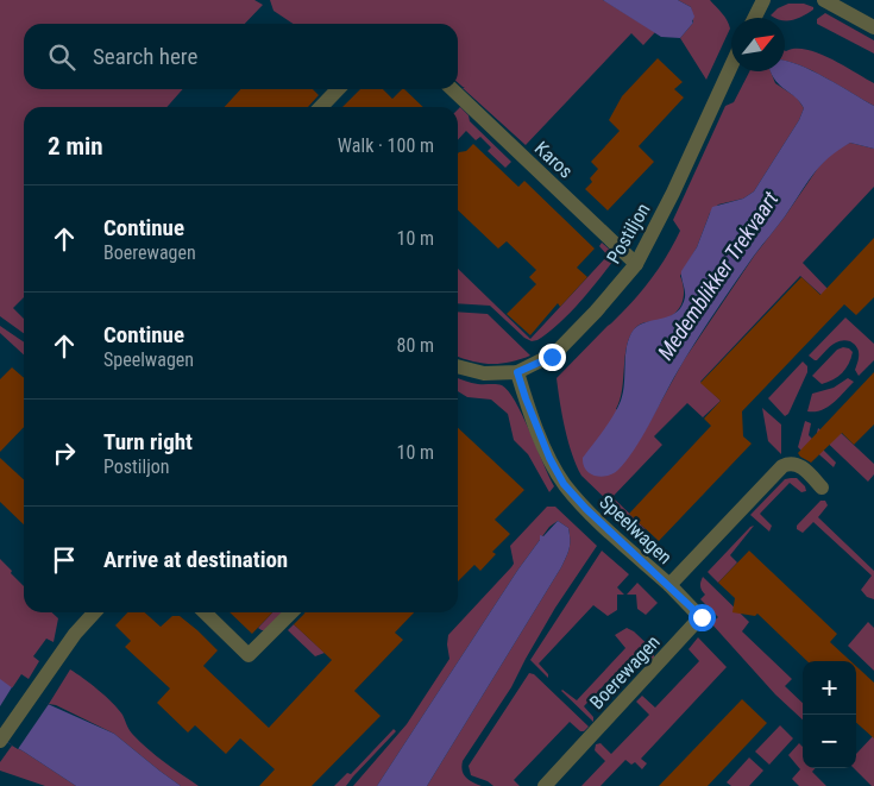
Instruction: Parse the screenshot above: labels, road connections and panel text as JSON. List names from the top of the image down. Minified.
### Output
{"streets":{"street":["Karos","Postiljon","Speelwagen","Boerewagen"]},"crossings":[["Karos","Postiljon"],["Postiljon","Speelwagen"],["Speelwagen","Boerewagen"]],"water":["Medemblikker Trekvaart"],"north":"top right","page":{"search":"Search here","heading":["2 min","Walk · 100 m"],"list":[["Continue","Boerewagen","10 m"],["Continue","Speelwagen","80 m"],["Turn right","Postiljon","10 m"],"Arrive at destination"],"map_buttons":["+","−"]}}
